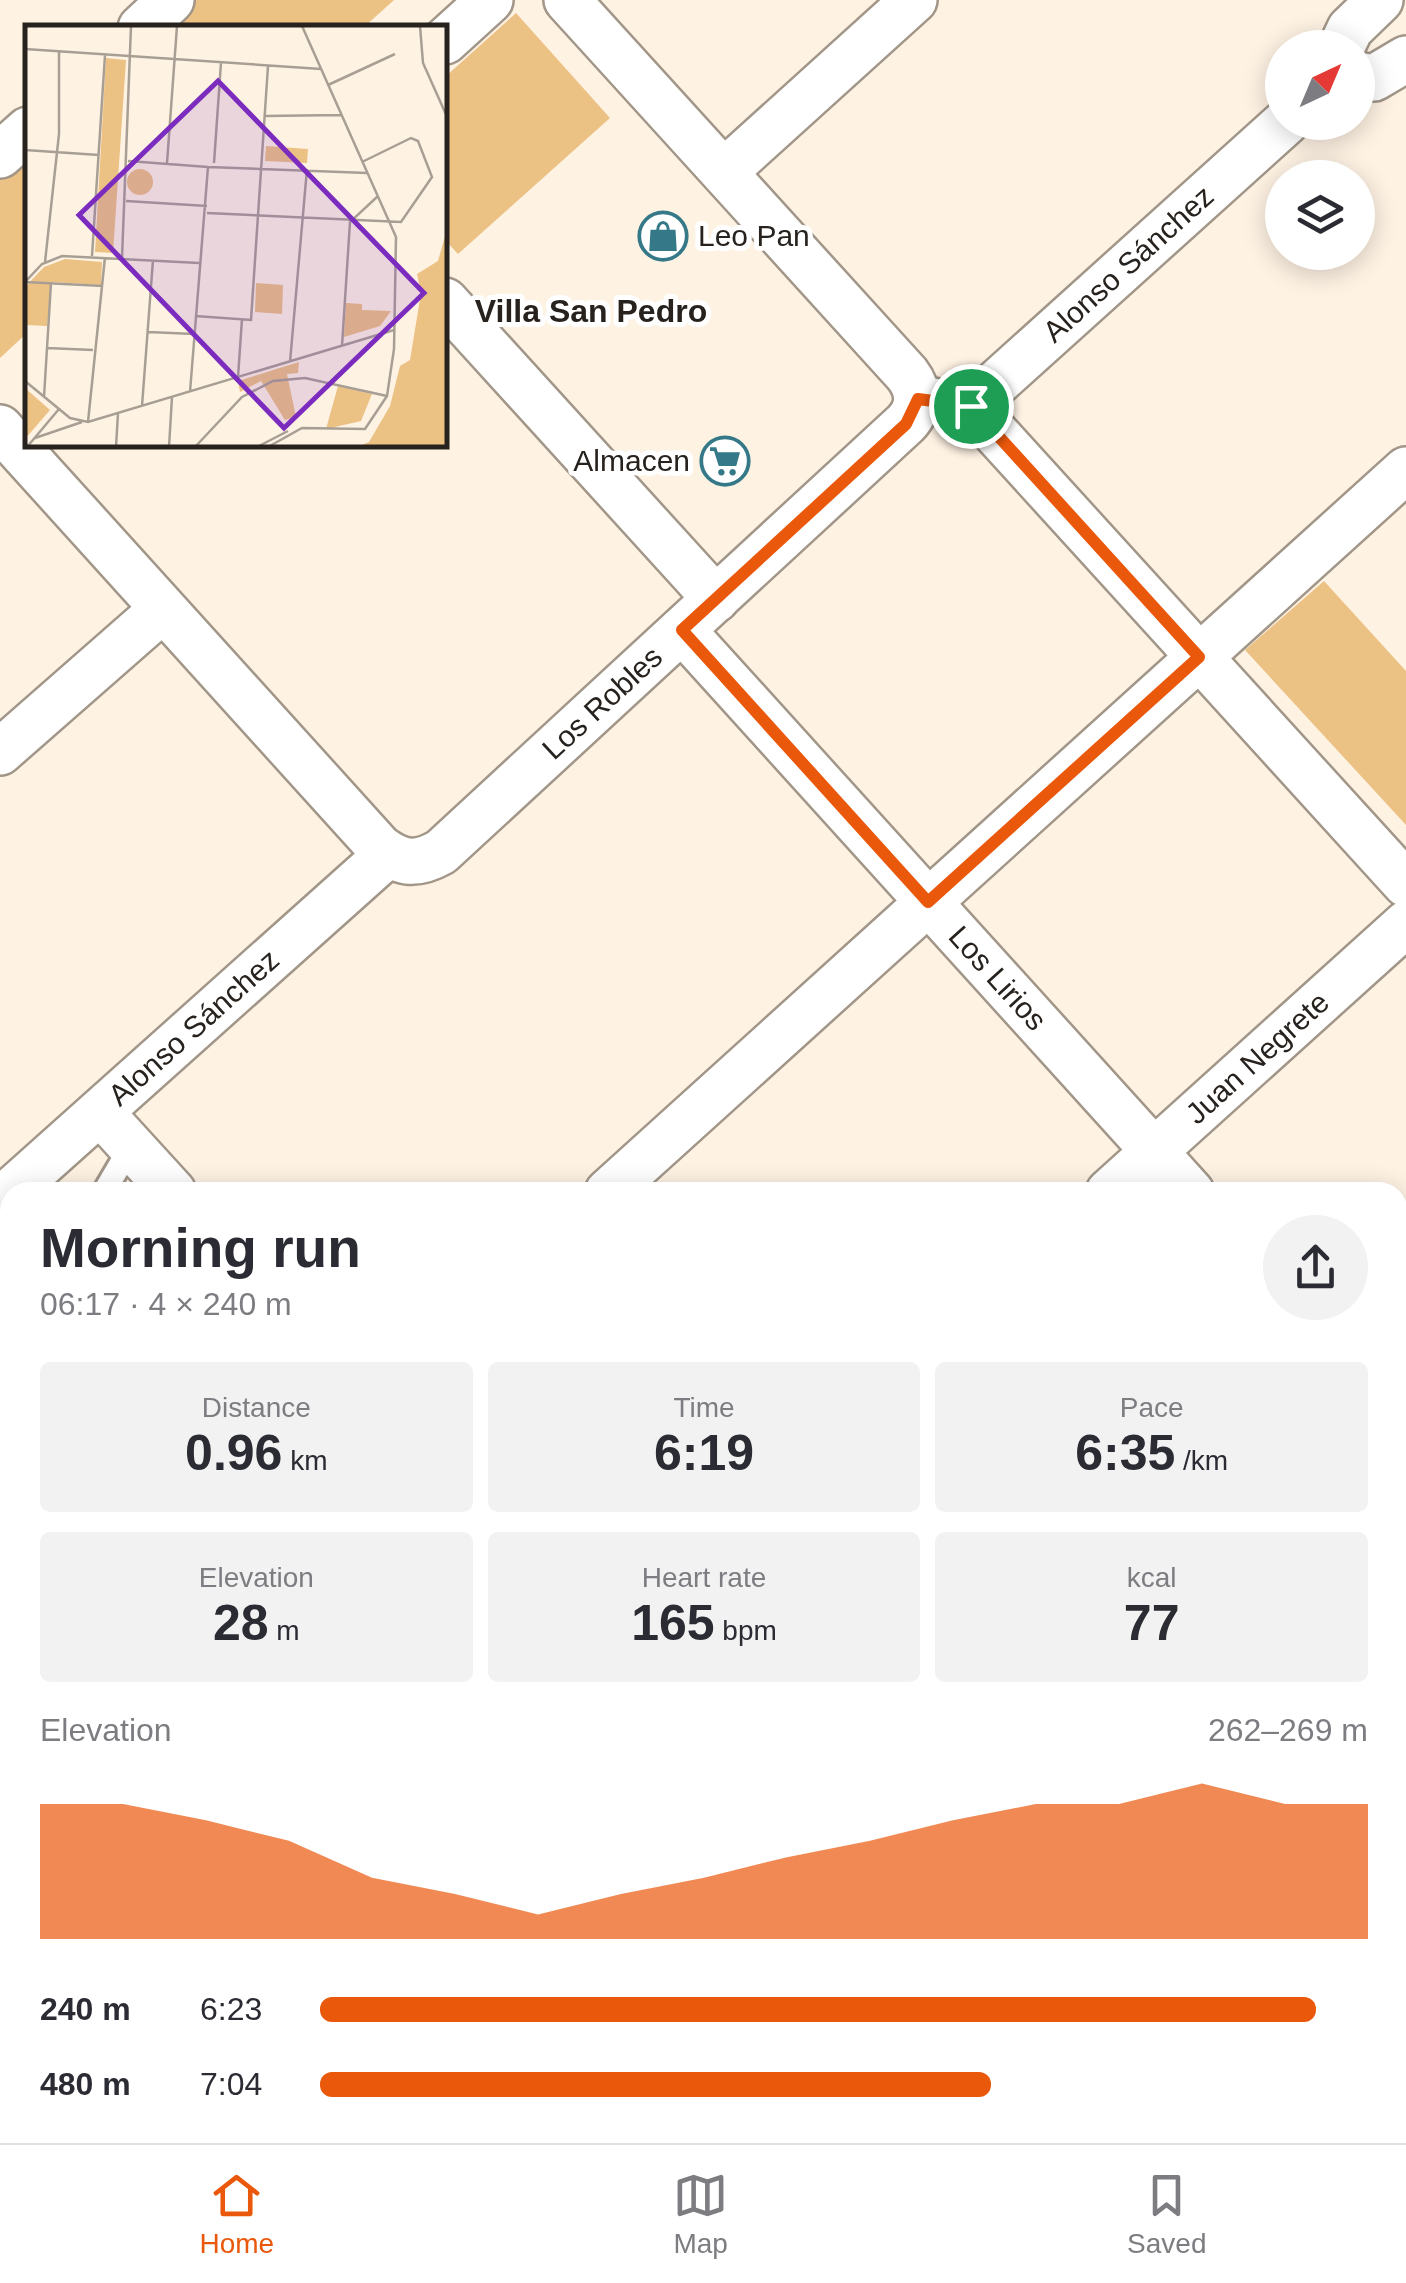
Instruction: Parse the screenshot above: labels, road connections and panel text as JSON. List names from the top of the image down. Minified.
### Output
{"streets":{"street":["Alonso Sánchez","Los Robles","Los Lirios","Juan Negrete"]},"crossings":[["Alonso Sánchez","Los Robles"],["Los Robles","Los Lirios"],["Los Lirios","Juan Negrete"]],"districts":["Villa San Pedro"],"places":{"shop":["Leo Pan"],"supermarket":["Almacen"]},"north":"top right","page":{"heading":["Morning run","06:17 · 4 × 240 m"],"stats":[["Distance","0.96 km"],["Time","6:19"],["Pace","6:35 /km"],["Elevation","28 m"],["Heart rate","165 bpm"],["kcal","77"]],"chart":["Elevation","262–269 m"],"list":[{"name":"240 m","note":"6:23"},{"name":"480 m","note":"7:04"}],"tabs":["Home","Map","Saved"]}}
